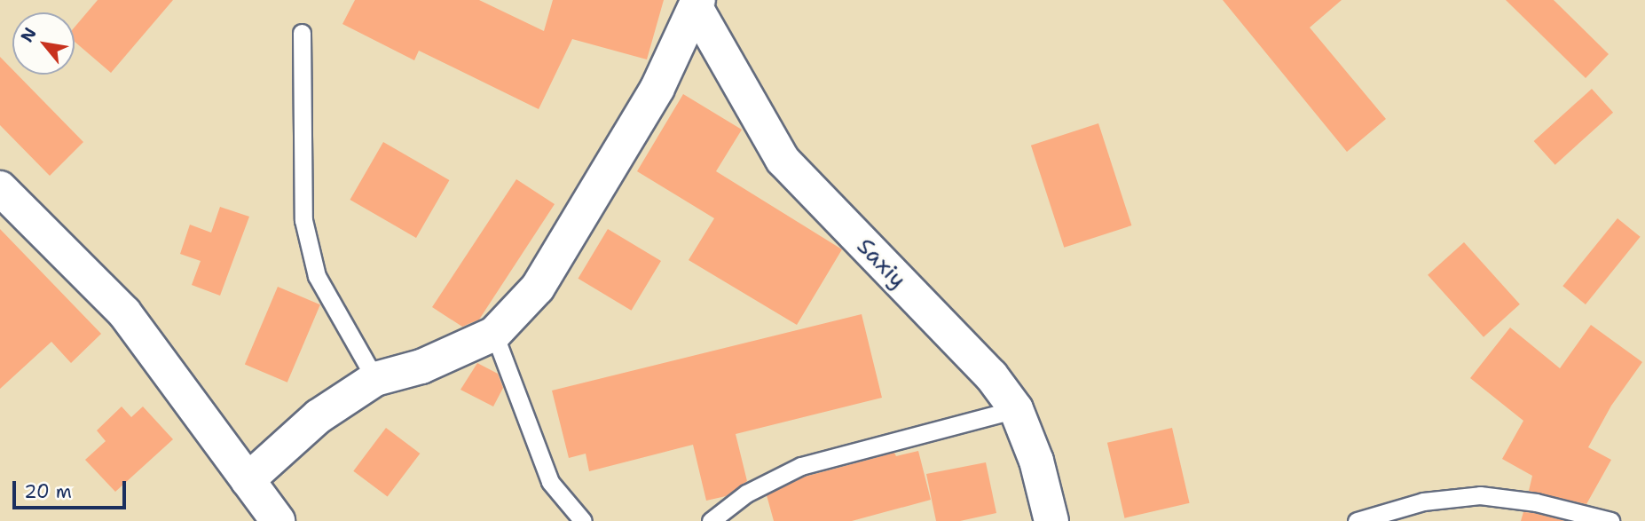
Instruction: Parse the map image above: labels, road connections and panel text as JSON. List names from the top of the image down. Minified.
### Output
{"streets":{"street":["Saxiy"]},"scale_bar":"20 m","north":"top left"}
